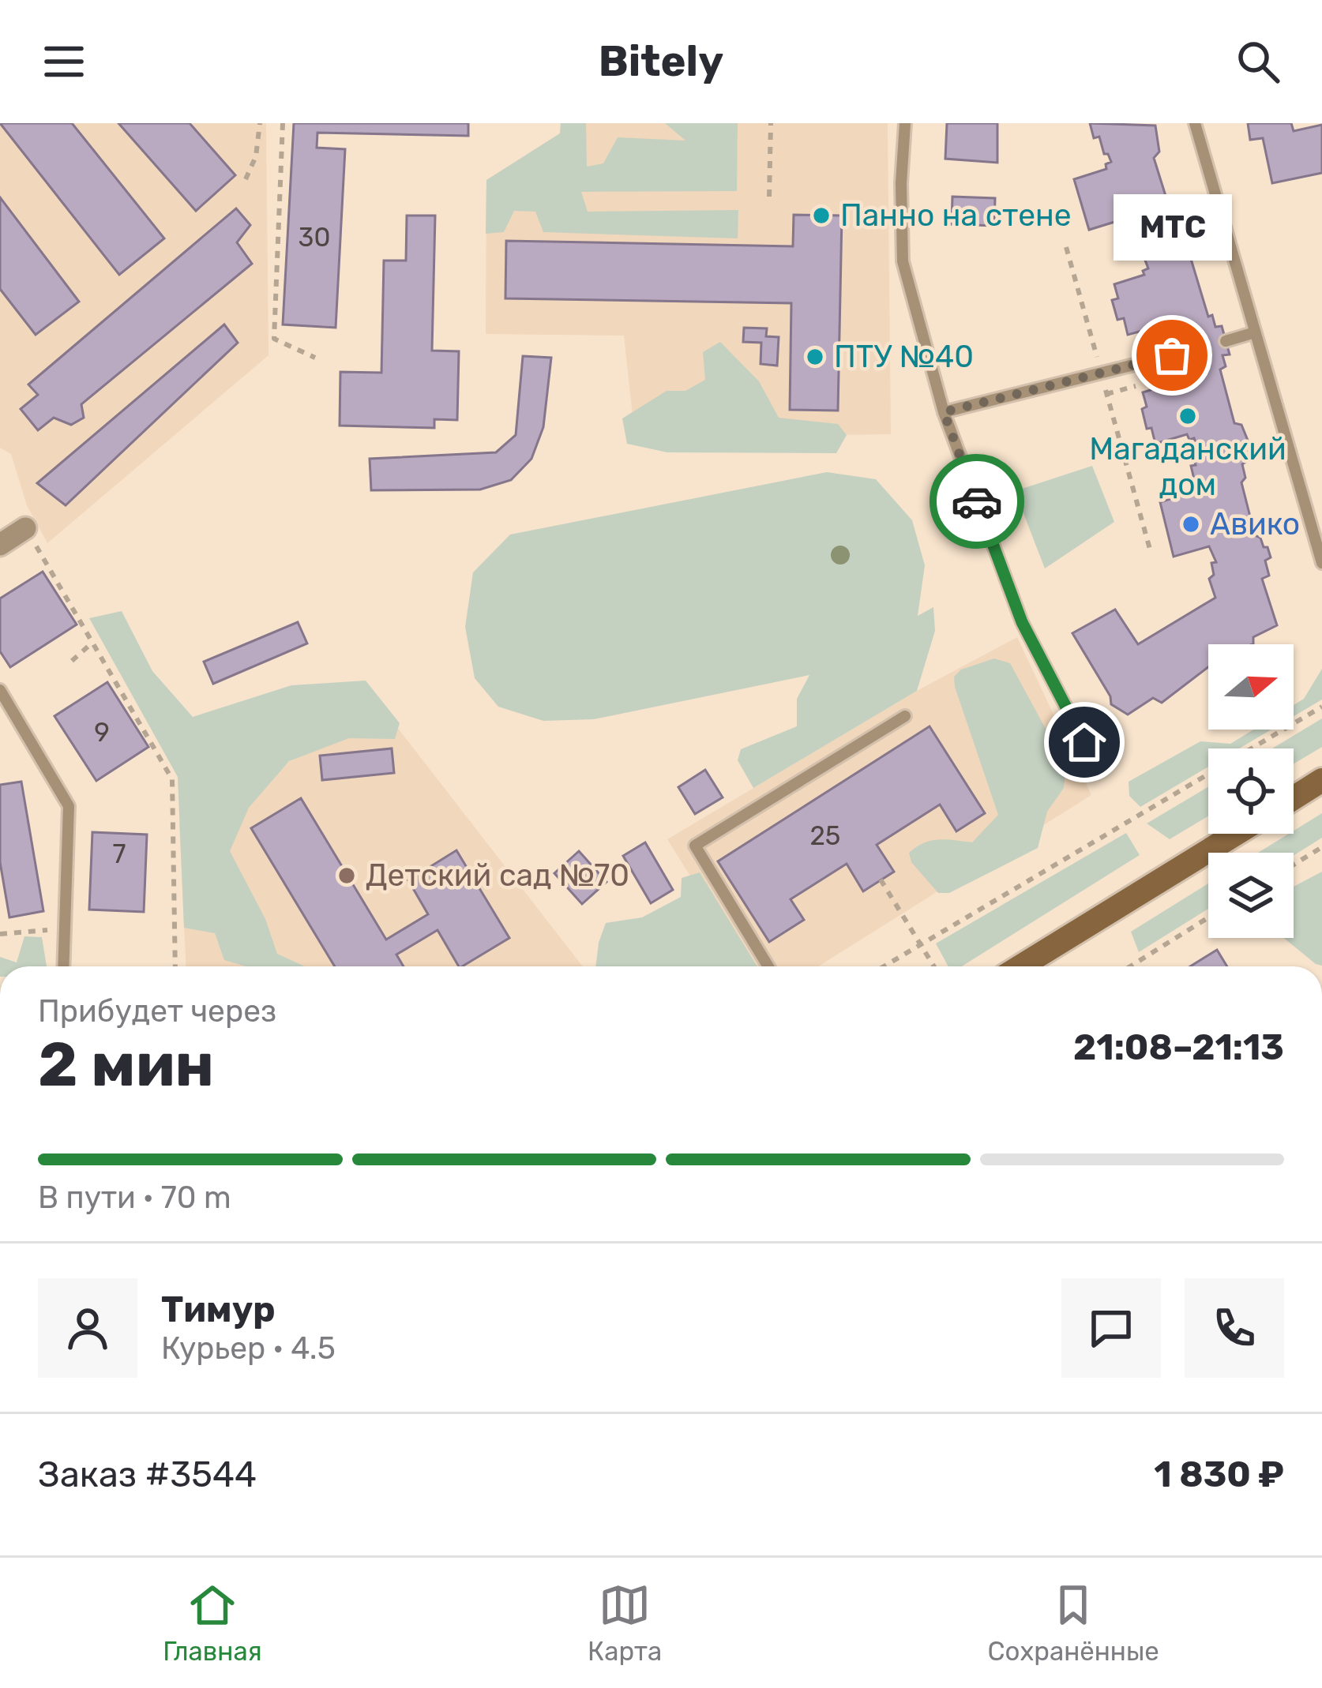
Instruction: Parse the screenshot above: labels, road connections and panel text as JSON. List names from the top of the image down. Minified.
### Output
{"places":["Панно на стене","МТС","ПТУ №40","Магаданский дом","Авико","Детский сад №70"],"house_numbers":["30","9","25","7"],"north":"right","page":{"header":"Bitely","bubble":"МТС","heading":["2 мин","Прибудет через","21:08–21:13"],"panel":["Тимур","Курьер · 4.5","Заказ #3544","1 830 ₽"],"bar":"В пути · 70 m","tabs":["Главная","Карта","Сохранённые"]}}
